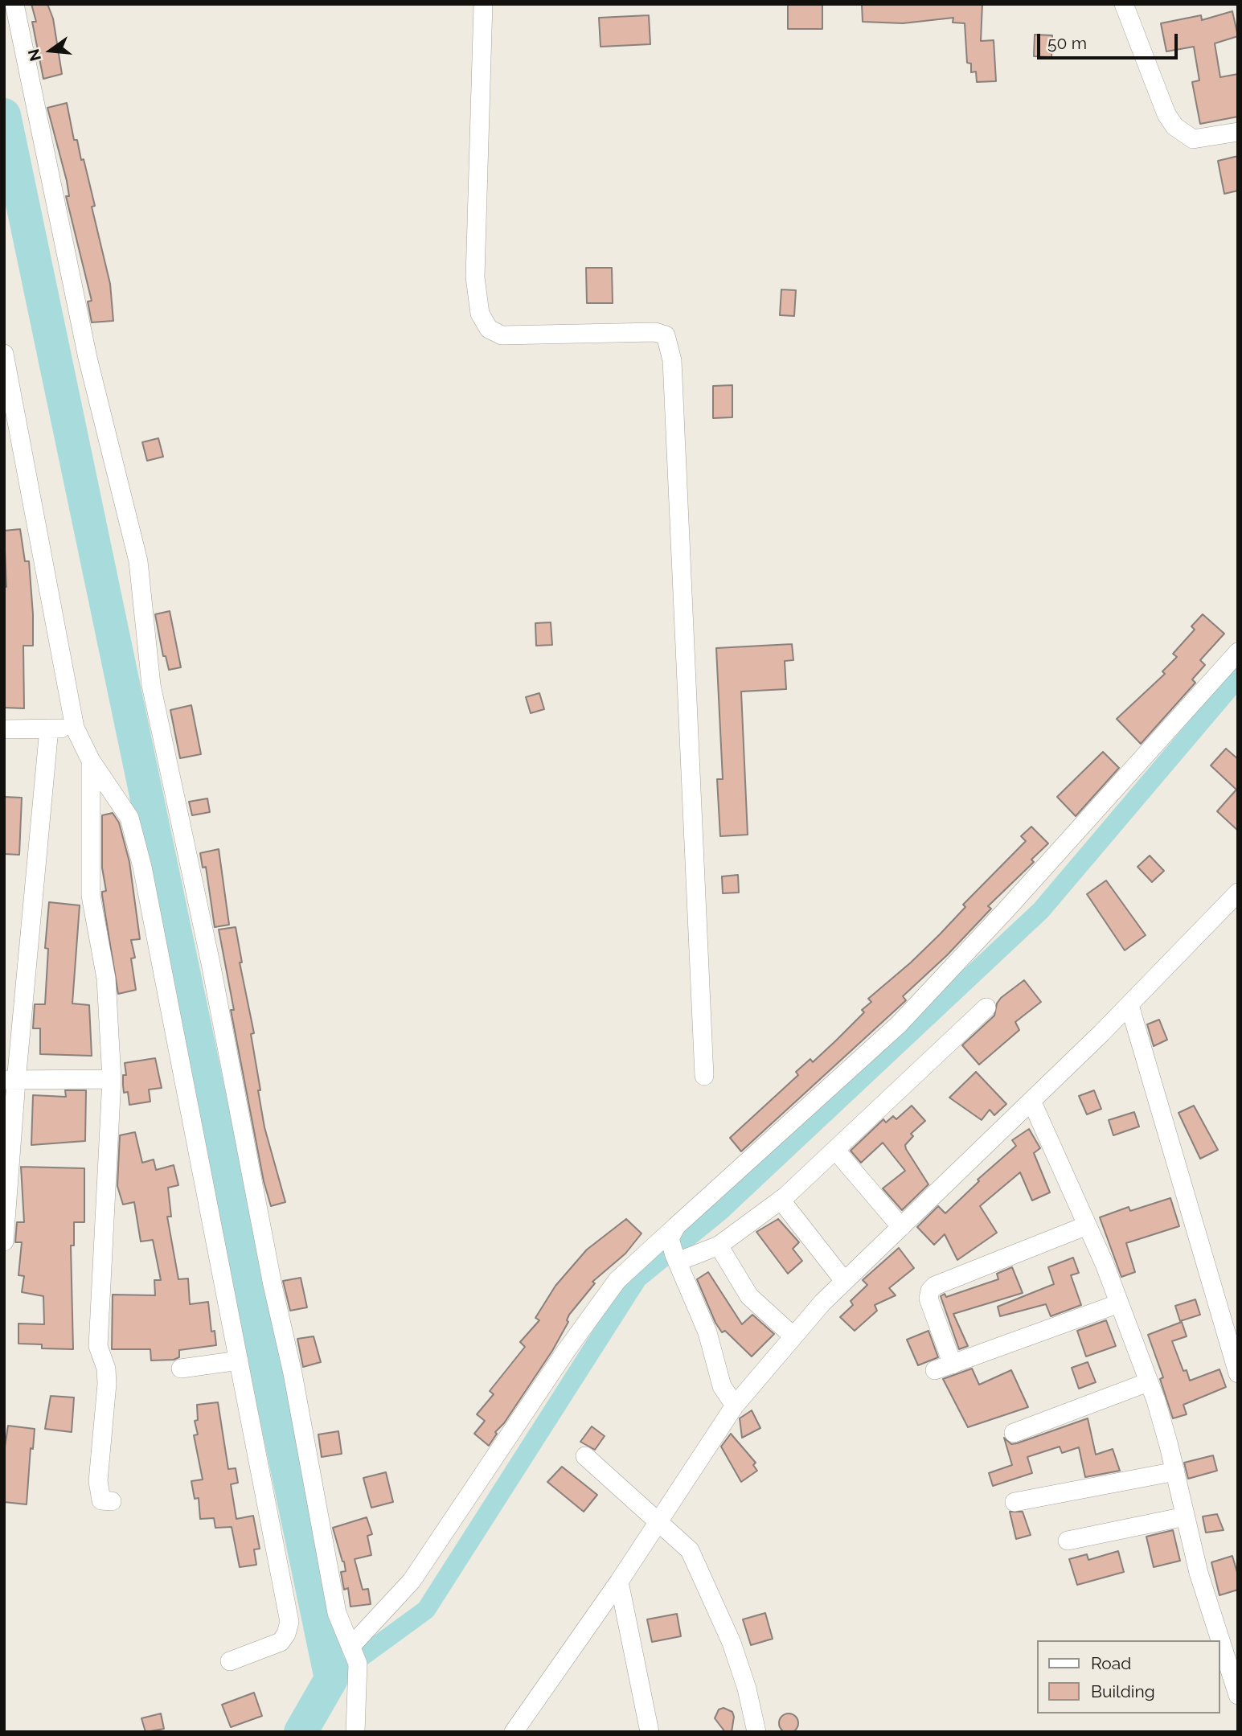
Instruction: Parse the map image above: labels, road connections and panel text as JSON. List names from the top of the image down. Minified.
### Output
{"legend":["Road","Building"],"scale_bar":"50 m","north":"left"}
